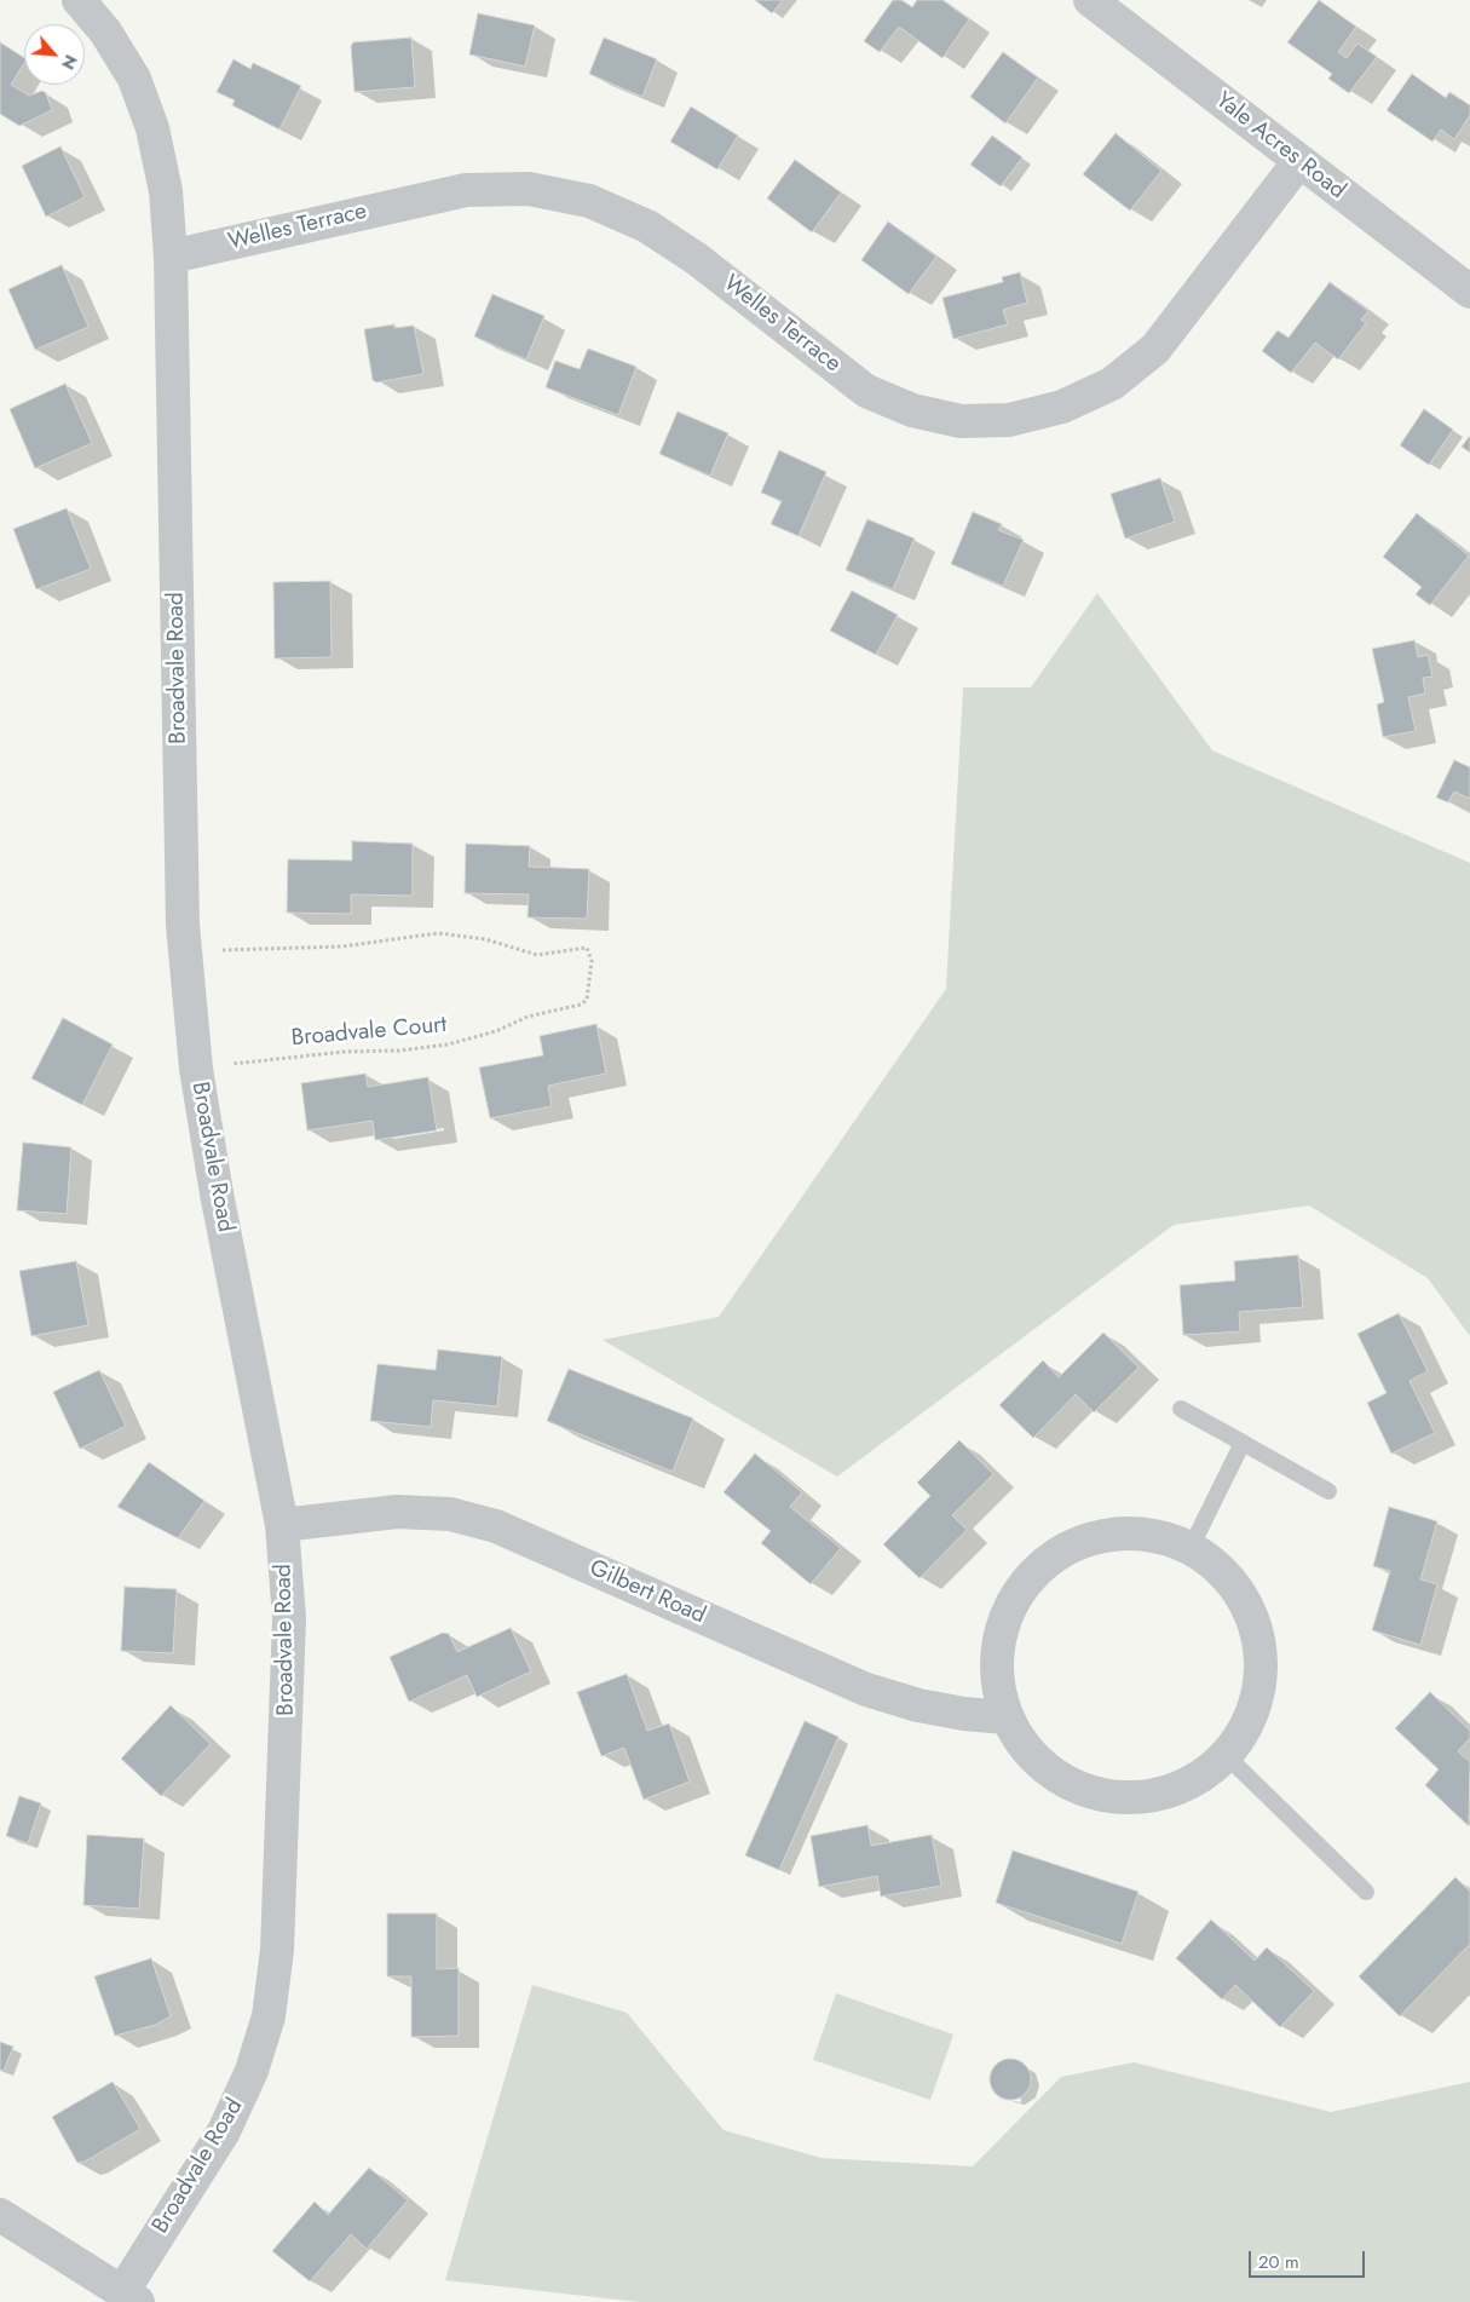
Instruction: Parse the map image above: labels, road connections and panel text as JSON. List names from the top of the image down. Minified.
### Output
{"streets":{"street":["Yale Acres Road","Welles Terrace","Broadvale Road","Gilbert Road"],"path":["Broadvale Court"]},"crossings":[["Yale Acres Road","Welles Terrace"],["Welles Terrace","Broadvale Road"],["Broadvale Road","Broadvale Court"],["Broadvale Road","Gilbert Road"]],"scale_bar":"20 m","north":"bottom right"}
